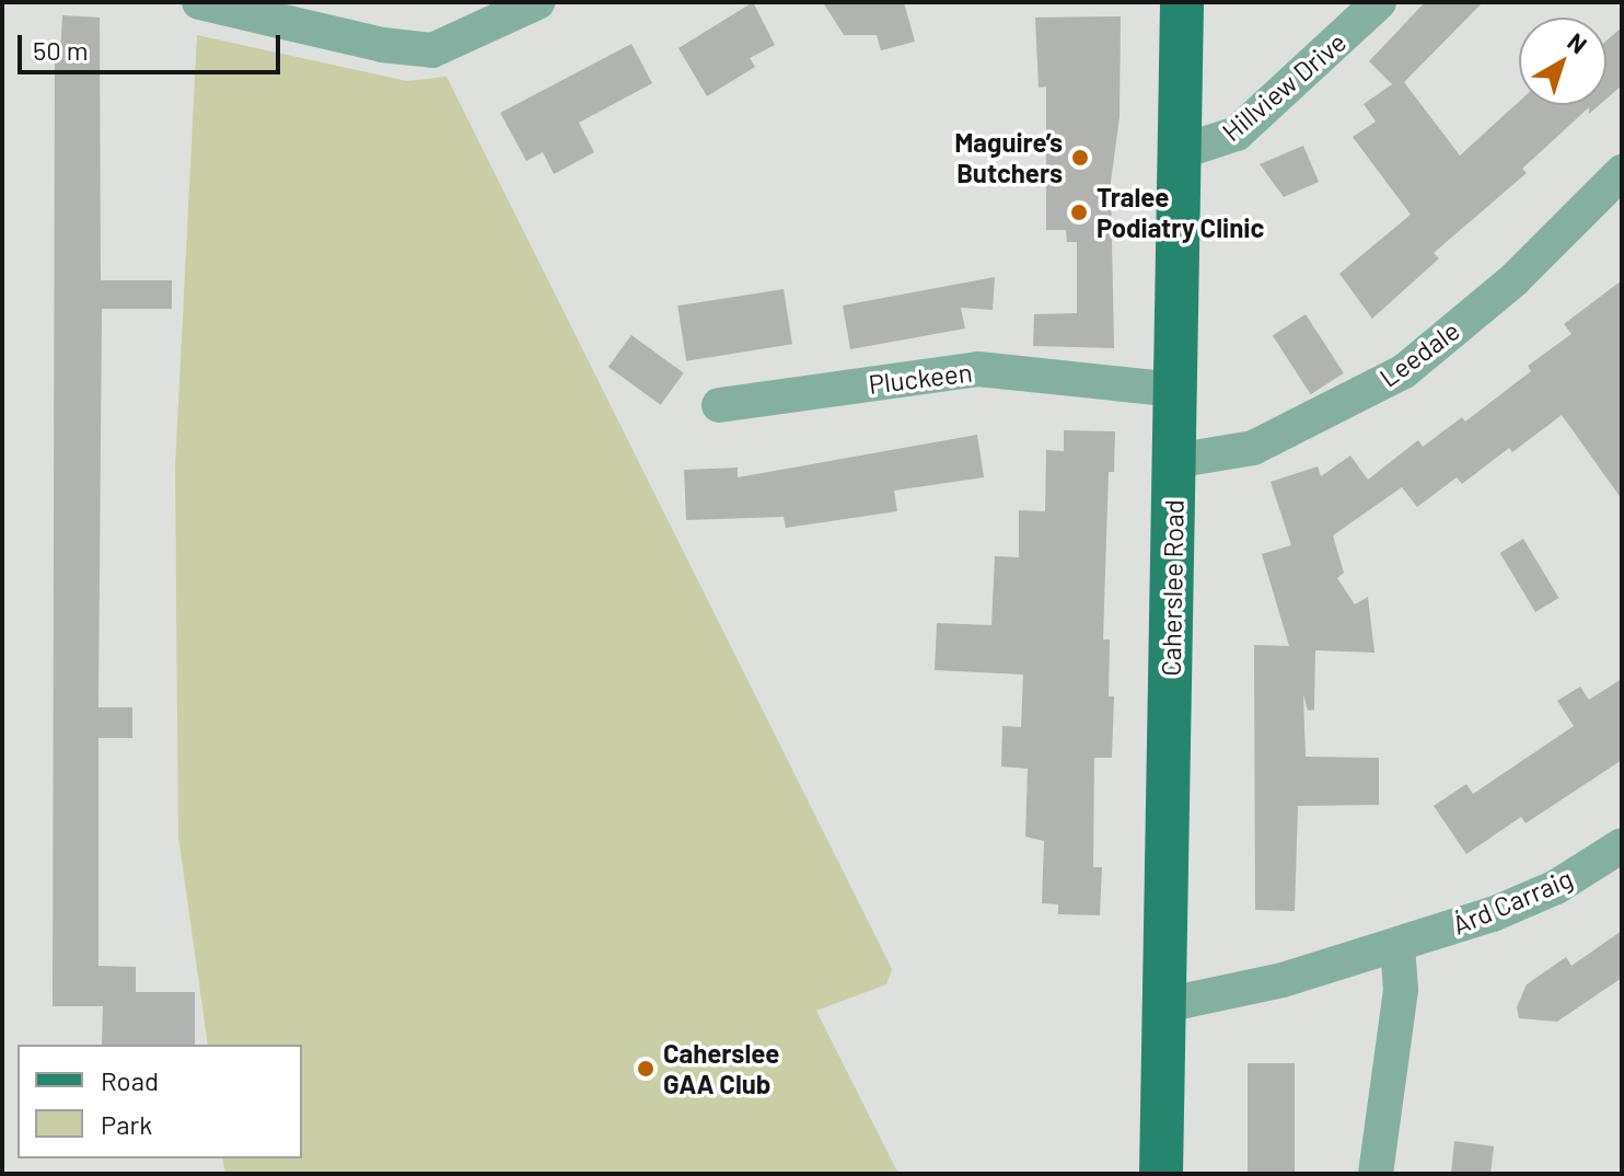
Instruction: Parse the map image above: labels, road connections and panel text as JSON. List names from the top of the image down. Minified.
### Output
{"streets":{"main road":["Caherslee Road"],"street":["Hillview Drive","Leedale","Pluckeen","Árd Carraig"]},"crossings":[["Hillview Drive","Caherslee Road"],["Leedale","Caherslee Road"],["Pluckeen","Caherslee Road"],["Caherslee Road","Árd Carraig"]],"places":["Maguire’s Butchers","Tralee Podiatry Clinic","Caherslee GAA Club"],"legend":["Road","Park"],"scale_bar":"50 m","north":"top right"}
